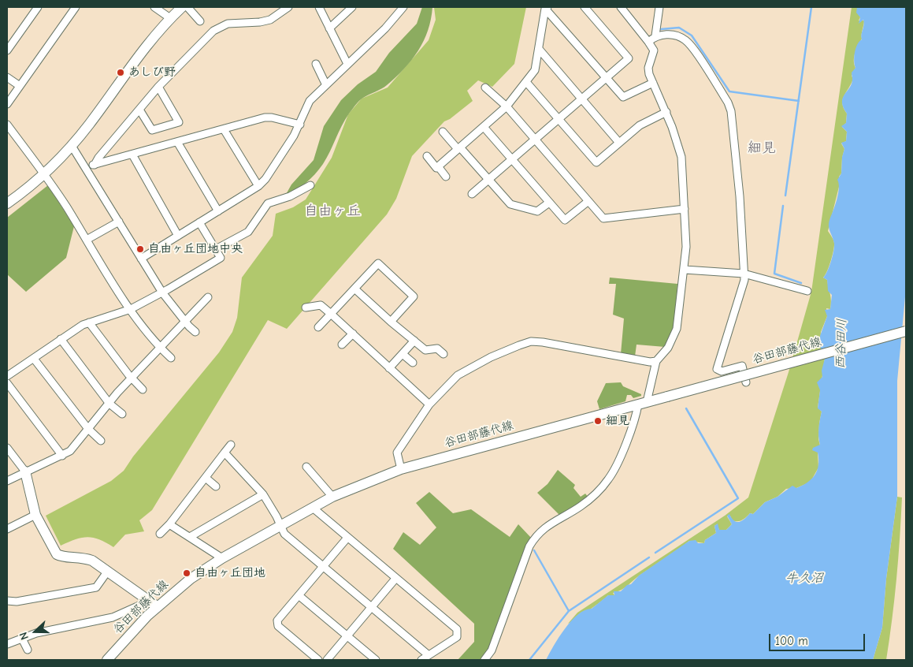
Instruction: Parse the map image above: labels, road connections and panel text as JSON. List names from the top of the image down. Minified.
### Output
{"streets":{"main road":["谷田部藤代線"]},"districts":["細見","自由ヶ丘"],"water":["西谷田川","牛久沼"],"places":["あしび野","自由ヶ丘団地中央","細見","自由ヶ丘団地"],"scale_bar":"100 m","north":"left"}
